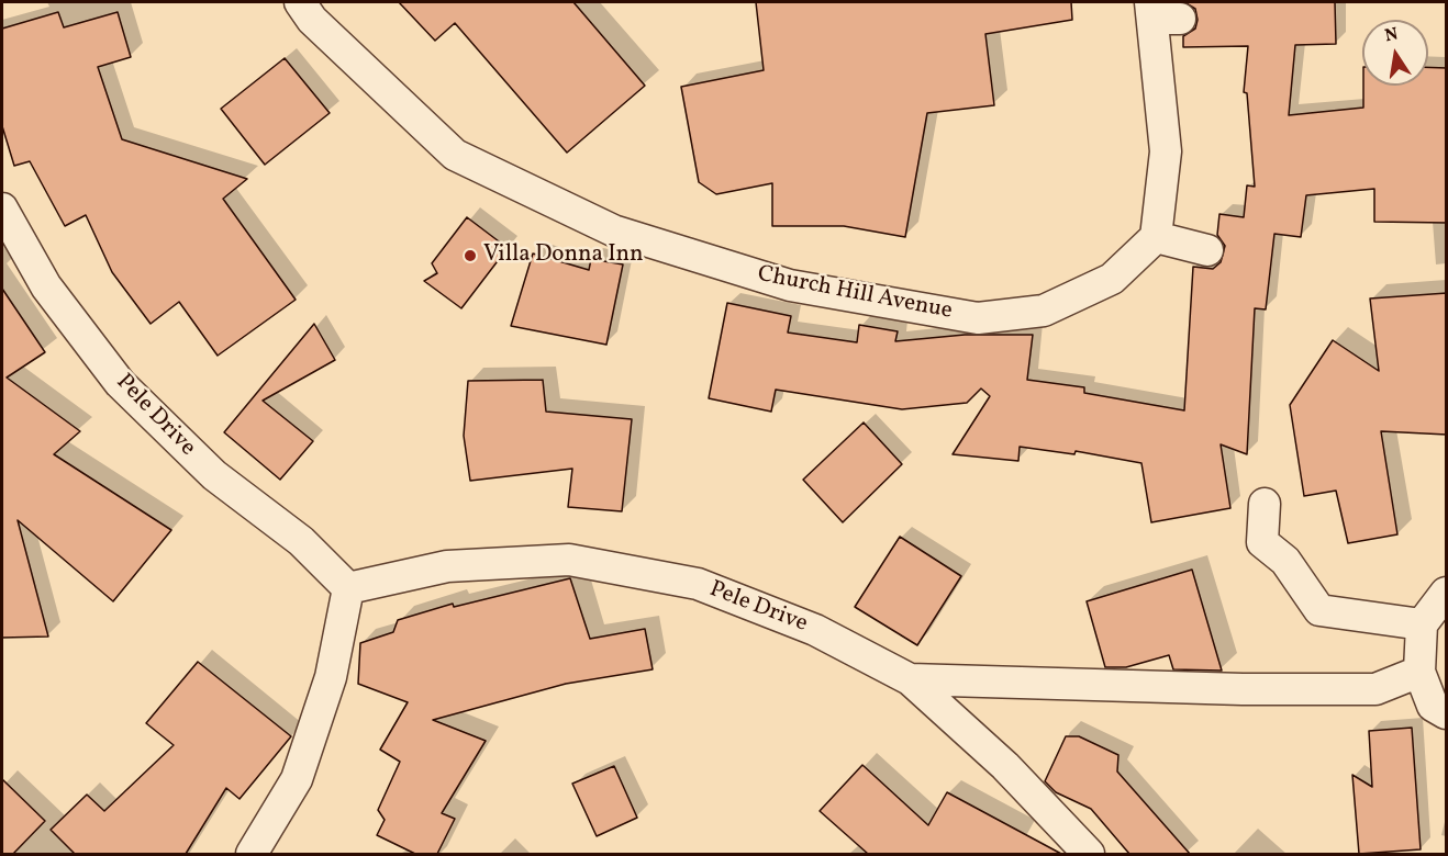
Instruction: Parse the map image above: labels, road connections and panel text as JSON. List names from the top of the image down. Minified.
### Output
{"streets":{"street":["Church Hill Avenue","Pele Drive"]},"places":["Villa Donna Inn"],"north":"top"}
